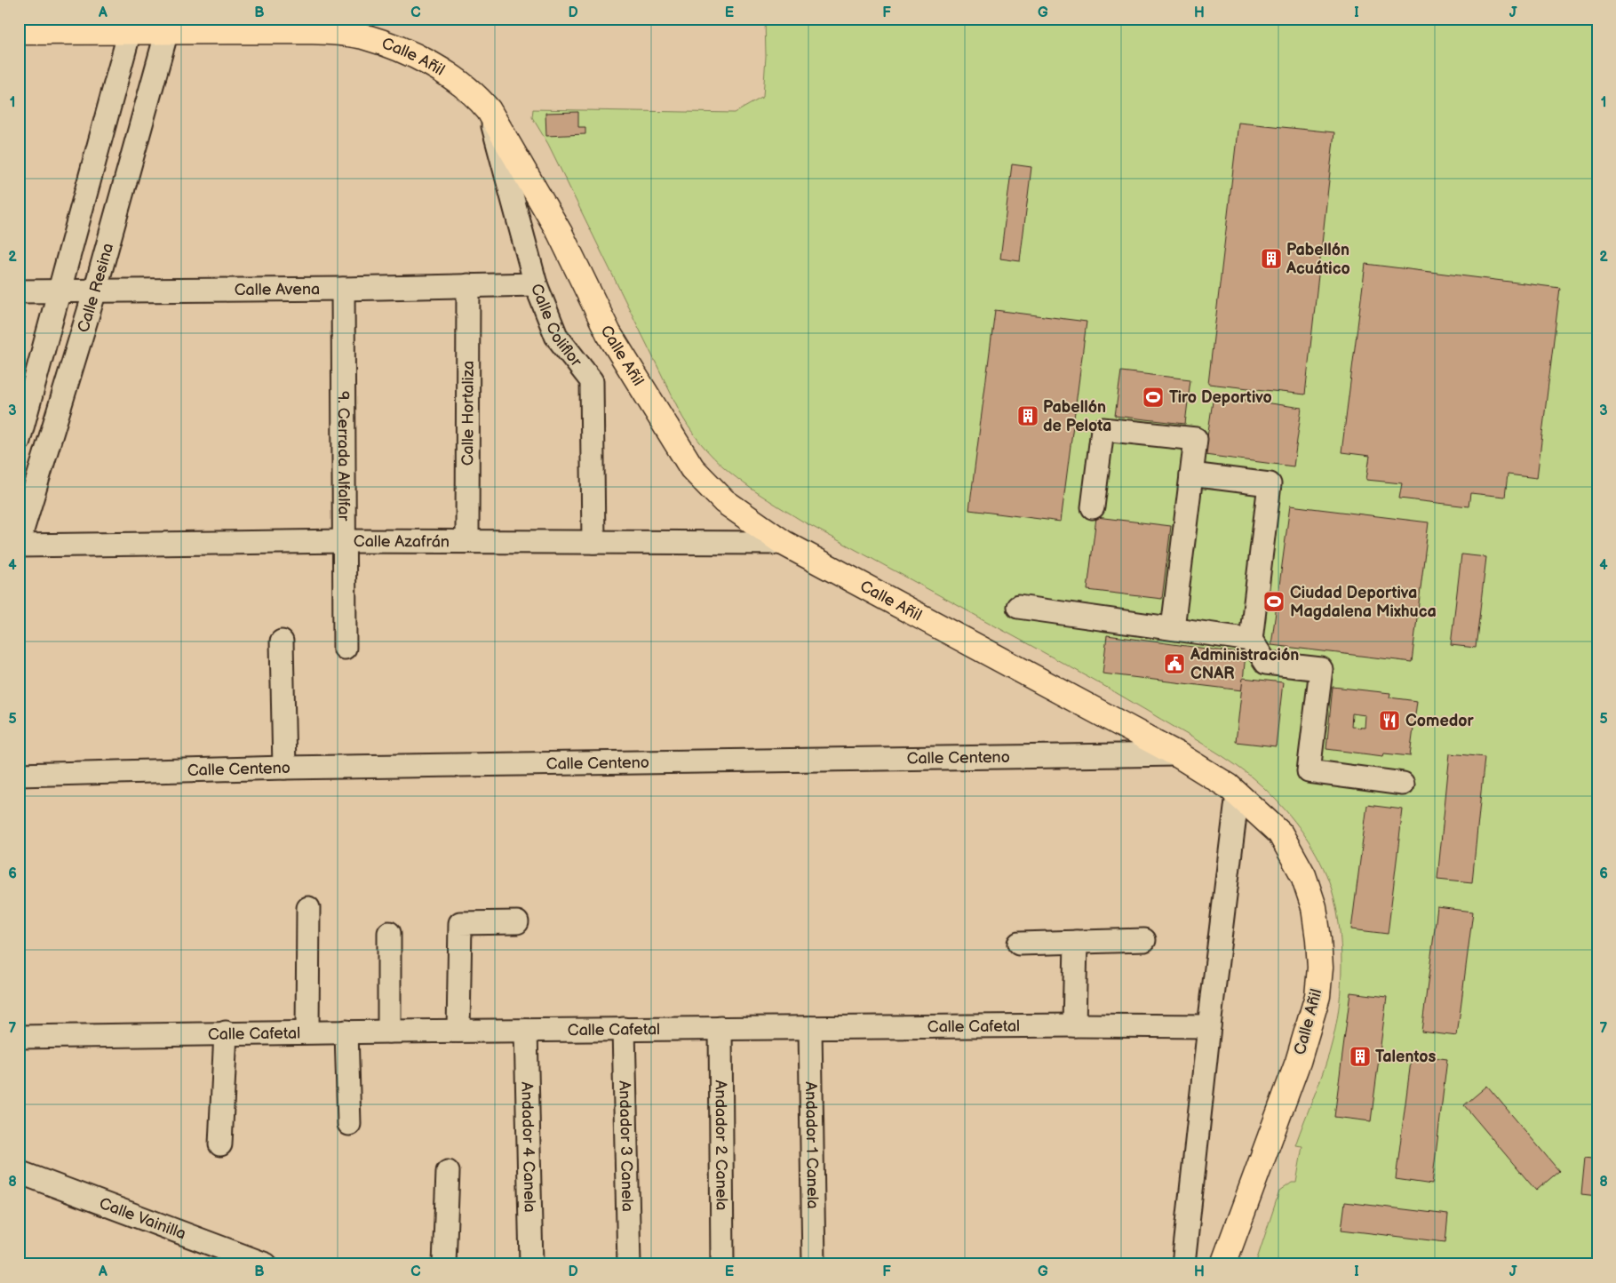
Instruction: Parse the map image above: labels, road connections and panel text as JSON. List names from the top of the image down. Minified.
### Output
{"streets":{"main road":["Calle Añil"],"street":["Calle Resina","Calle Avena","Calle Coliflor","Calle Hortaliza","9. Cerrada Alfalfar","Calle Azafrán","Calle Centeno","Calle Cafetal","Andador 2 Canela","Andador 1 Canela","Andador 4 Canela","Andador 3 Canela","Calle Vainilla"]},"crossings":[["Calle Añil","Calle Resina"],["Calle Añil","Calle Coliflor"],["Calle Añil","Calle Azafrán"],["Calle Añil","Calle Centeno"],["Calle Resina","Calle Avena"],["Calle Resina","Calle Azafrán"],["Calle Avena","Calle Coliflor"],["Calle Avena","Calle Hortaliza"],["Calle Avena","9. Cerrada Alfalfar"],["Calle Coliflor","Calle Azafrán"],["Calle Hortaliza","Calle Azafrán"],["9. Cerrada Alfalfar","Calle Azafrán"],["Calle Cafetal","Andador 2 Canela"],["Calle Cafetal","Andador 1 Canela"],["Calle Cafetal","Andador 4 Canela"],["Calle Cafetal","Andador 3 Canela"]],"places":{"building":["Pabellón Acuático","Pabellón de Pelota","Talentos"],"sports":["Tiro Deportivo","Ciudad Deportiva Magdalena Mixhuca"],"public building":["Administración CNAR"],"restaurant":["Comedor"]},"grid":{"columns":["A","B","C","D","E","F","G","H","I","J"],"rows":["1","2","3","4","5","6","7","8"]}}
